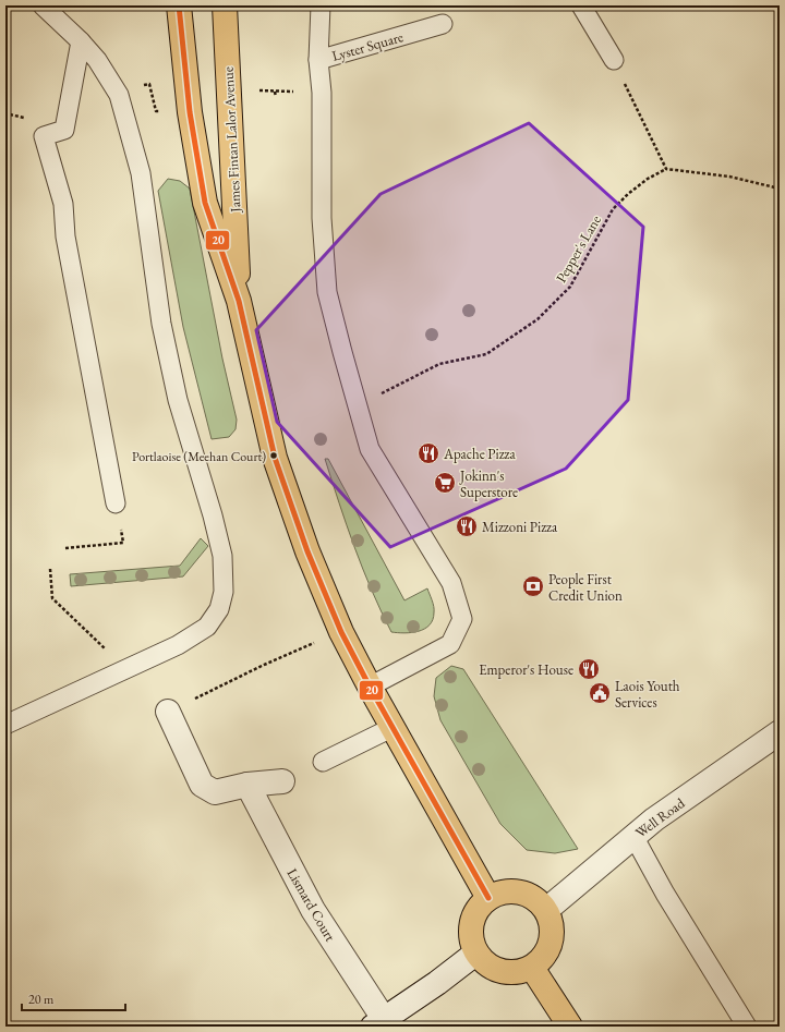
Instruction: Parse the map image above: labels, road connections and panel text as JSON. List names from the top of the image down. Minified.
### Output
{"streets":{"main road":["James Fintan Lalor Avenue"],"street":["Well Road","Lismard Court"],"lane":["Lyster Square"],"path":["Pepper's Lane"]},"crossings":[["James Fintan Lalor Avenue","Well Road"]],"places":{"restaurant":["Apache Pizza","Mizzoni Pizza","Emperor's House"],"other":["Portlaoise (Meehan Court)"],"supermarket":["Jokinn's Superstore"],"bank":["People First Credit Union"],"public building":["Laois Youth Services"]},"lines":["transit line 20"],"scale_bar":"20 m"}
